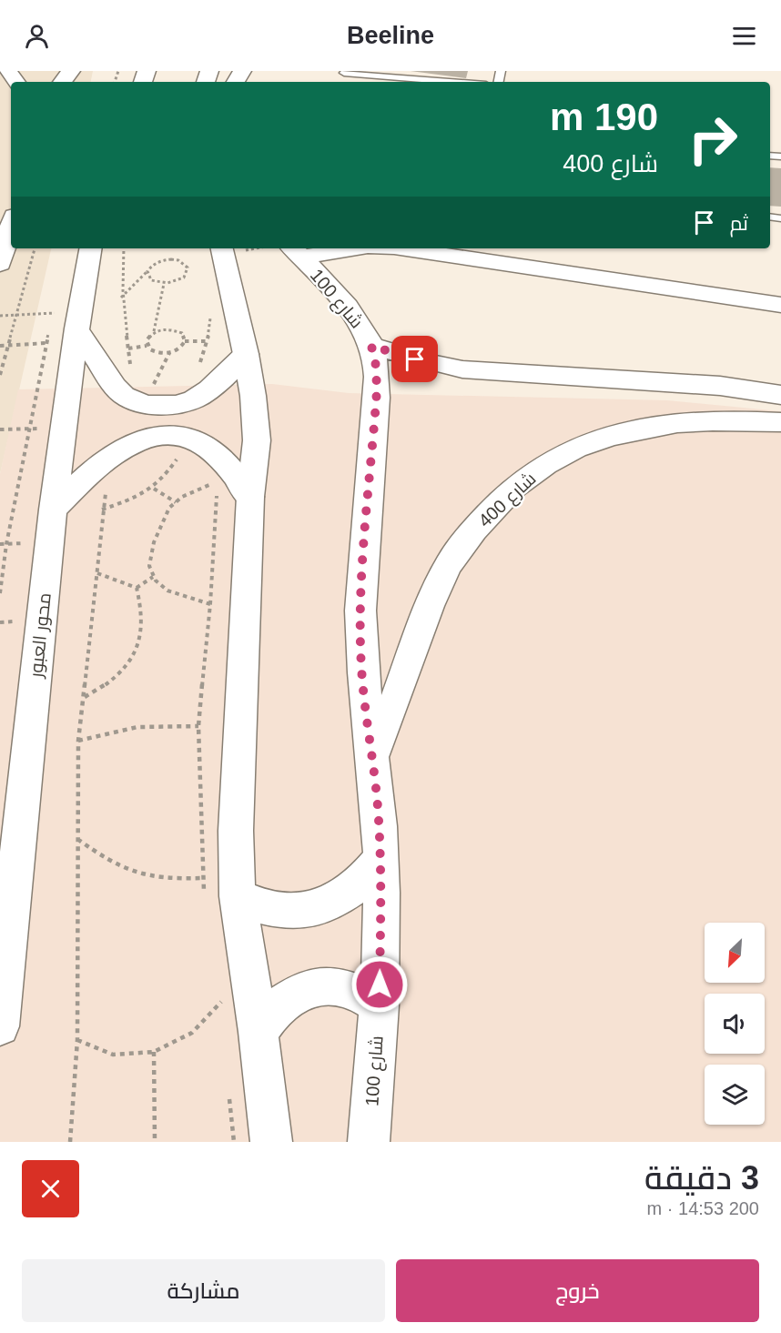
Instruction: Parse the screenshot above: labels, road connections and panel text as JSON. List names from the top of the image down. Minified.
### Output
{"streets":{"main road":["شارع 100","شارع 400","محور العبور"]},"crossings":[["شارع 100","شارع 400"]],"north":"bottom left","page":{"header":"Beeline","turn":["190 m","شارع 400"],"then":"ثم","heading":["3 دقيقة","200 m · 14:53"],"buttons":["خروج","مشاركة"]}}
